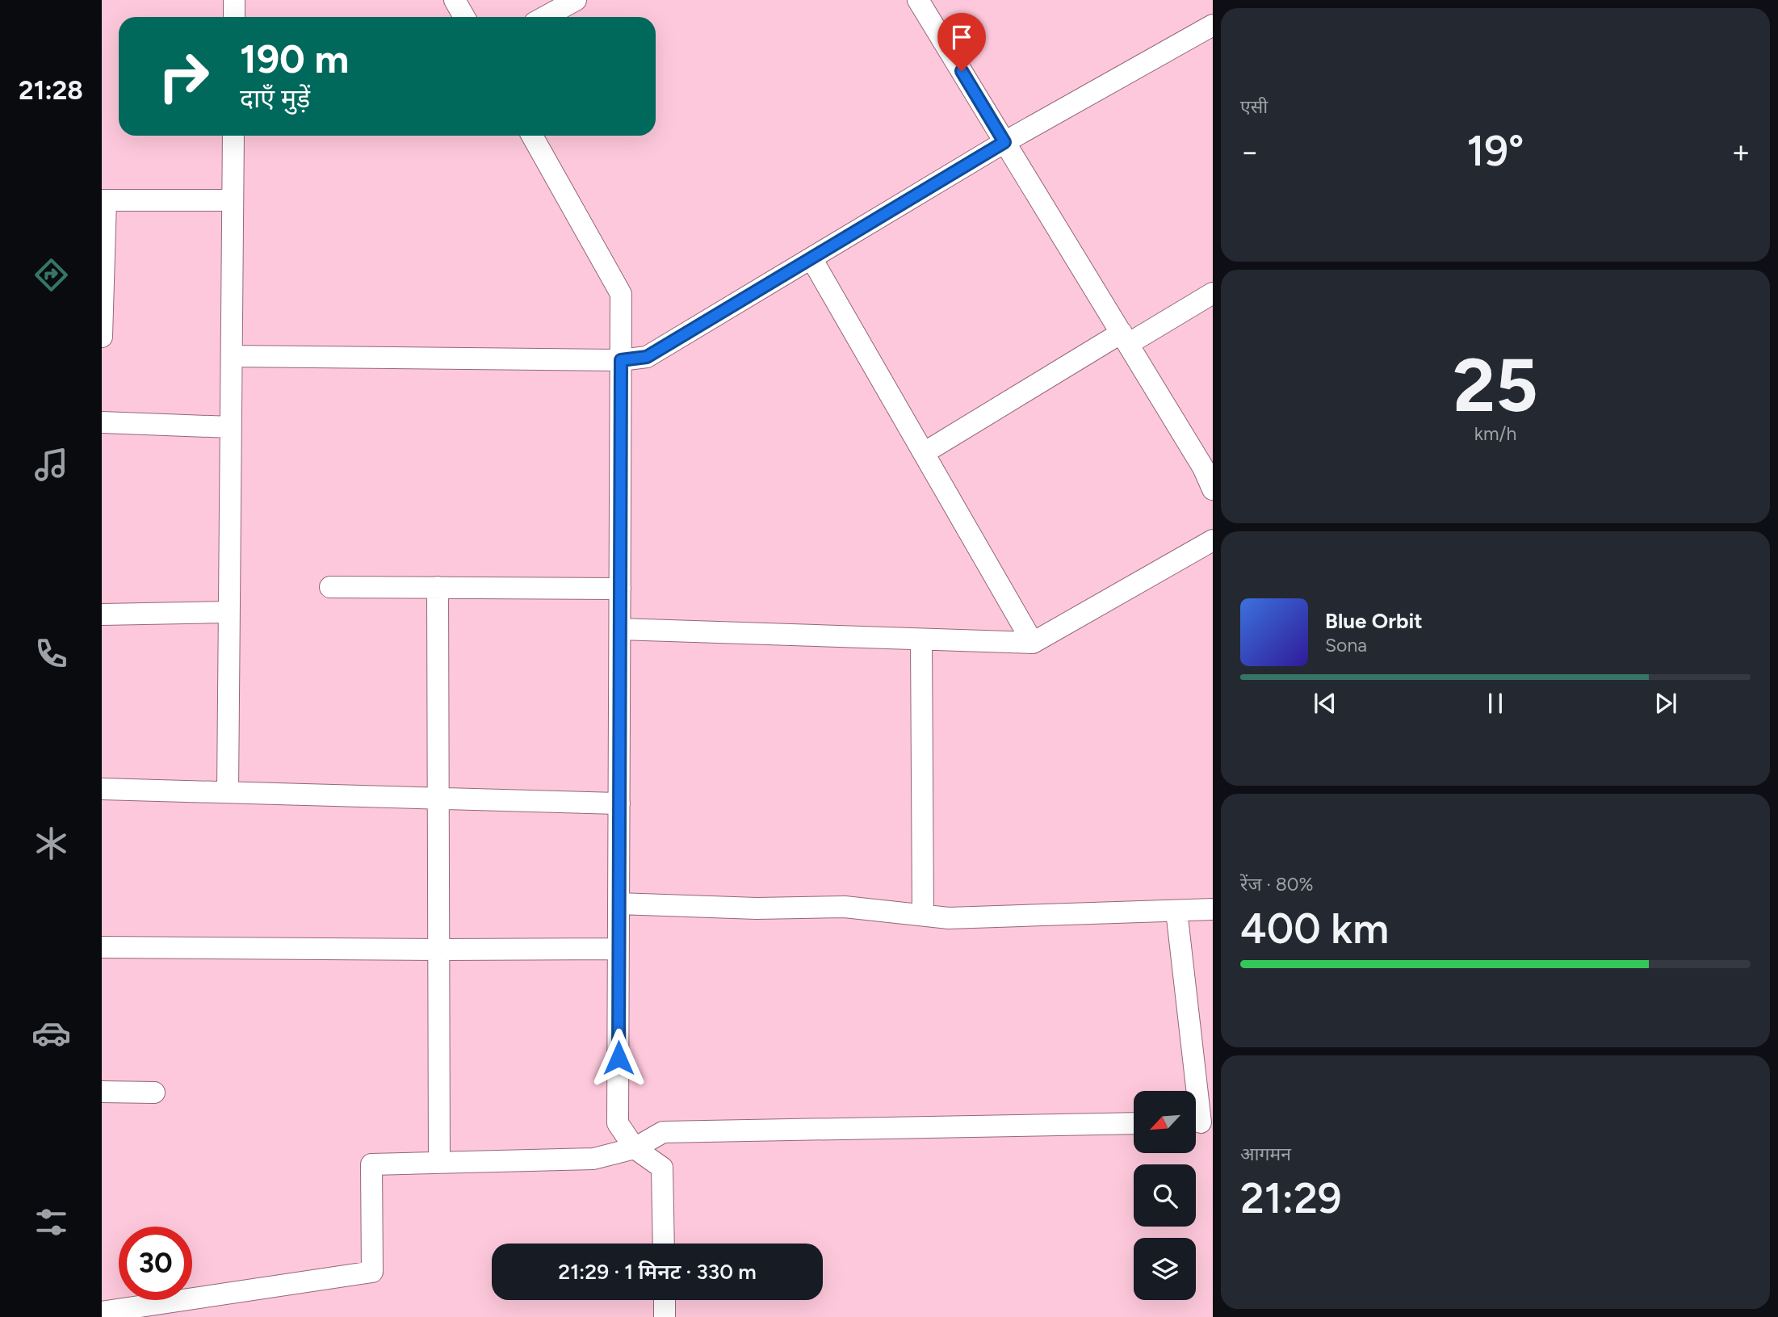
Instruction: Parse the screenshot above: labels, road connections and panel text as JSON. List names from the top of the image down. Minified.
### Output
{"north":"bottom left","page":{"tabs":"21:28","tile":["एसी",["25","km/h"],["रेंज · 80%","400 km"],["आगमन","21:29"]],"turn":["190 m","दाएँ मुड़ें"],"heat":["−","19°","+"],"song":["Blue Orbit","Sona"],"limit":"30","trip":"21:29 · 1 मिनट · 330 m"}}
